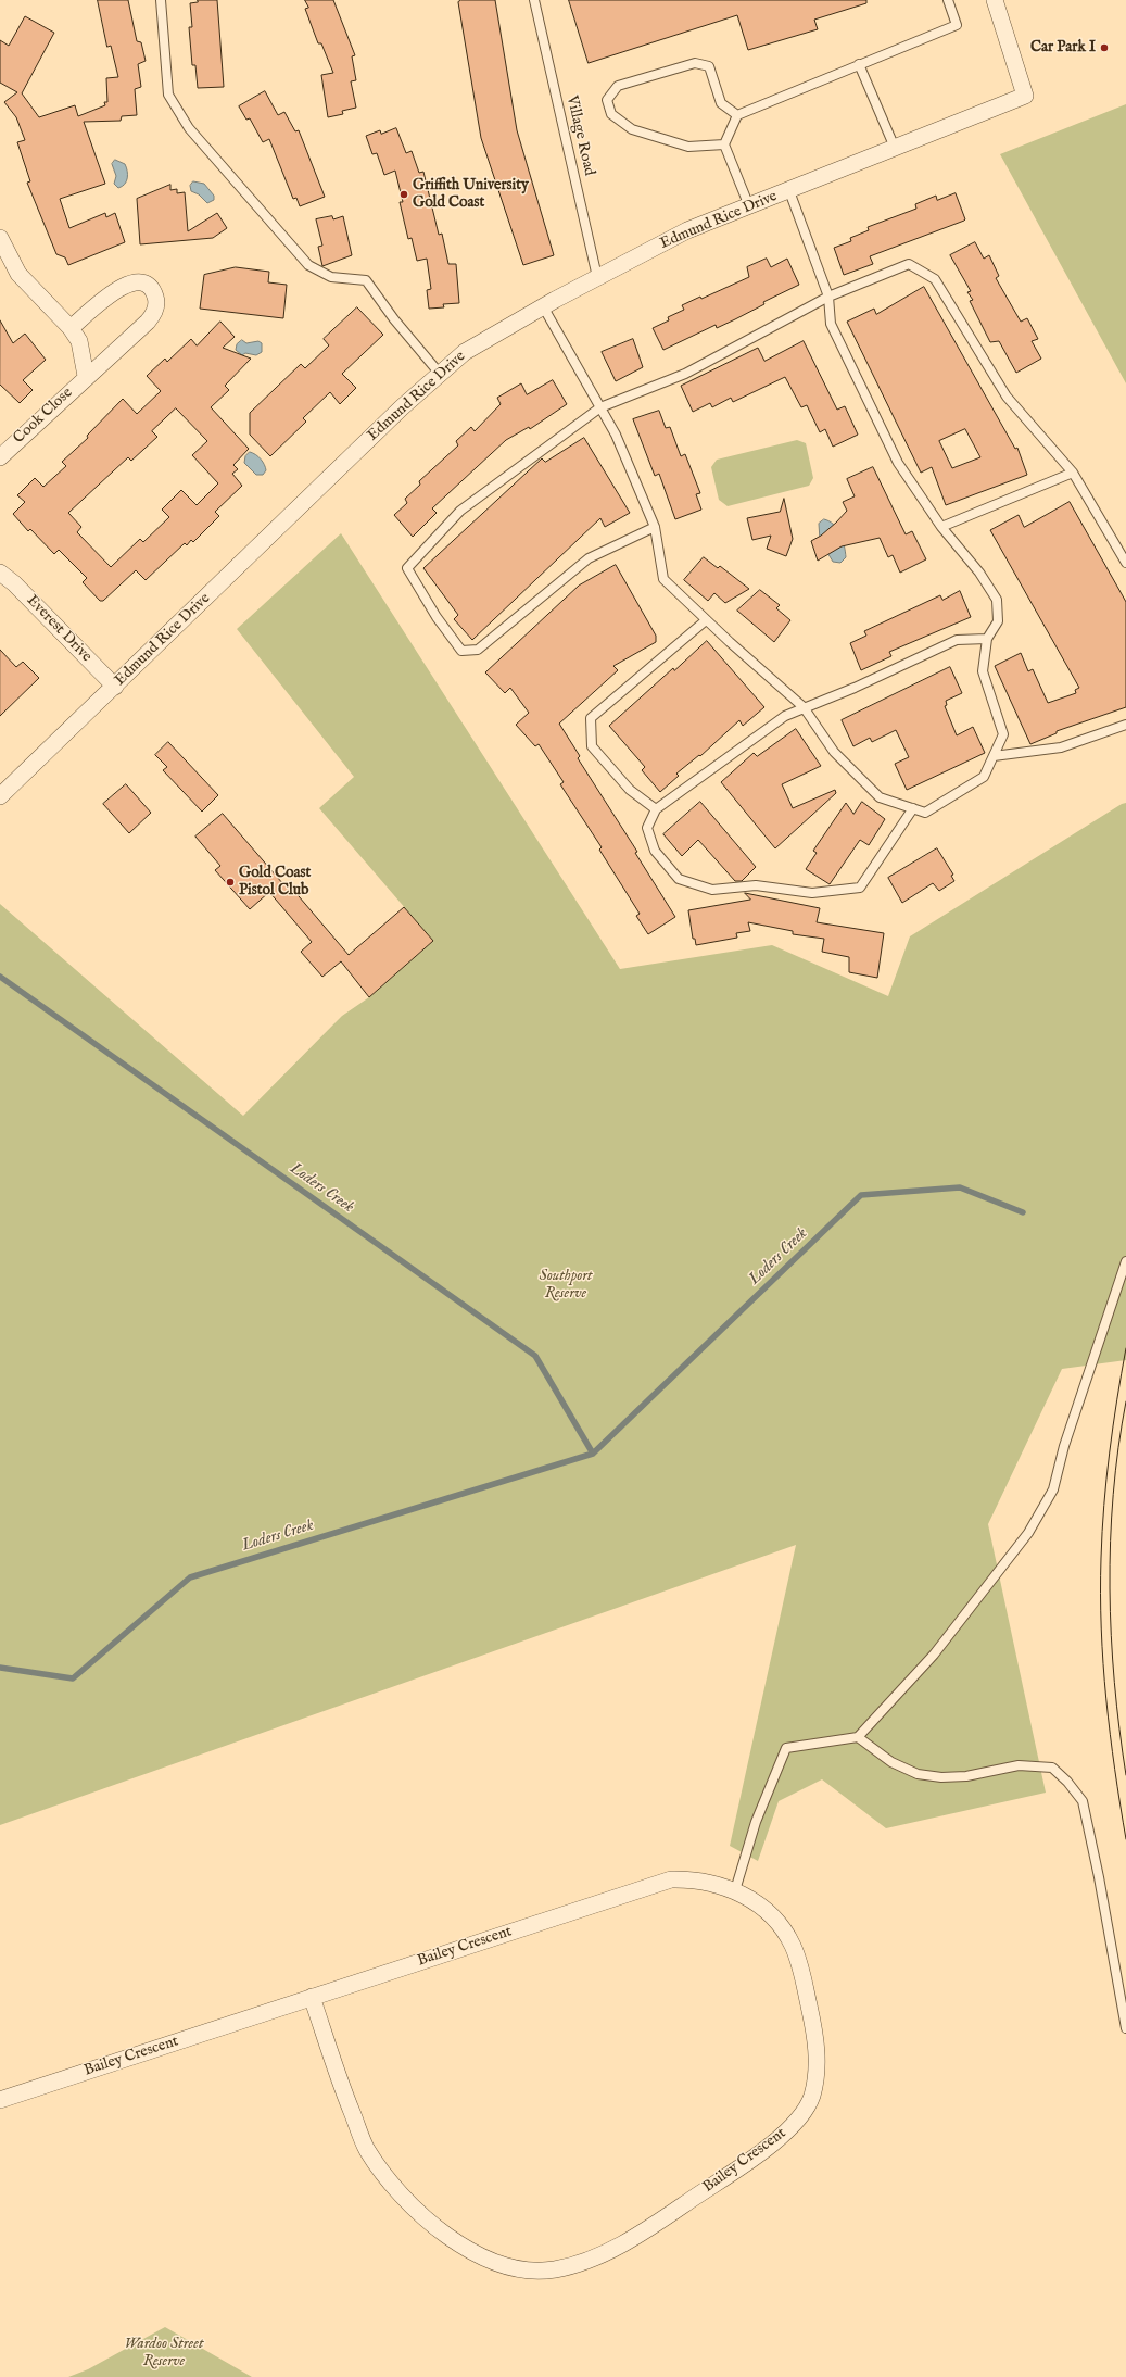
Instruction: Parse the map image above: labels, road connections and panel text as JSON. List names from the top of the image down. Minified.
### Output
{"streets":{"street":["Edmund Rice Drive","Cook Close","Everest Drive","Bailey Crescent"],"lane":["Village Road"]},"crossings":[["Village Road","Edmund Rice Drive"],["Edmund Rice Drive","Everest Drive"]],"water":["Loders Creek"],"parks":["Southport Reserve","Wardoo Street Reserve"],"places":["Car Park I","Griffith University Gold Coast","Gold Coast Pistol Club"]}
